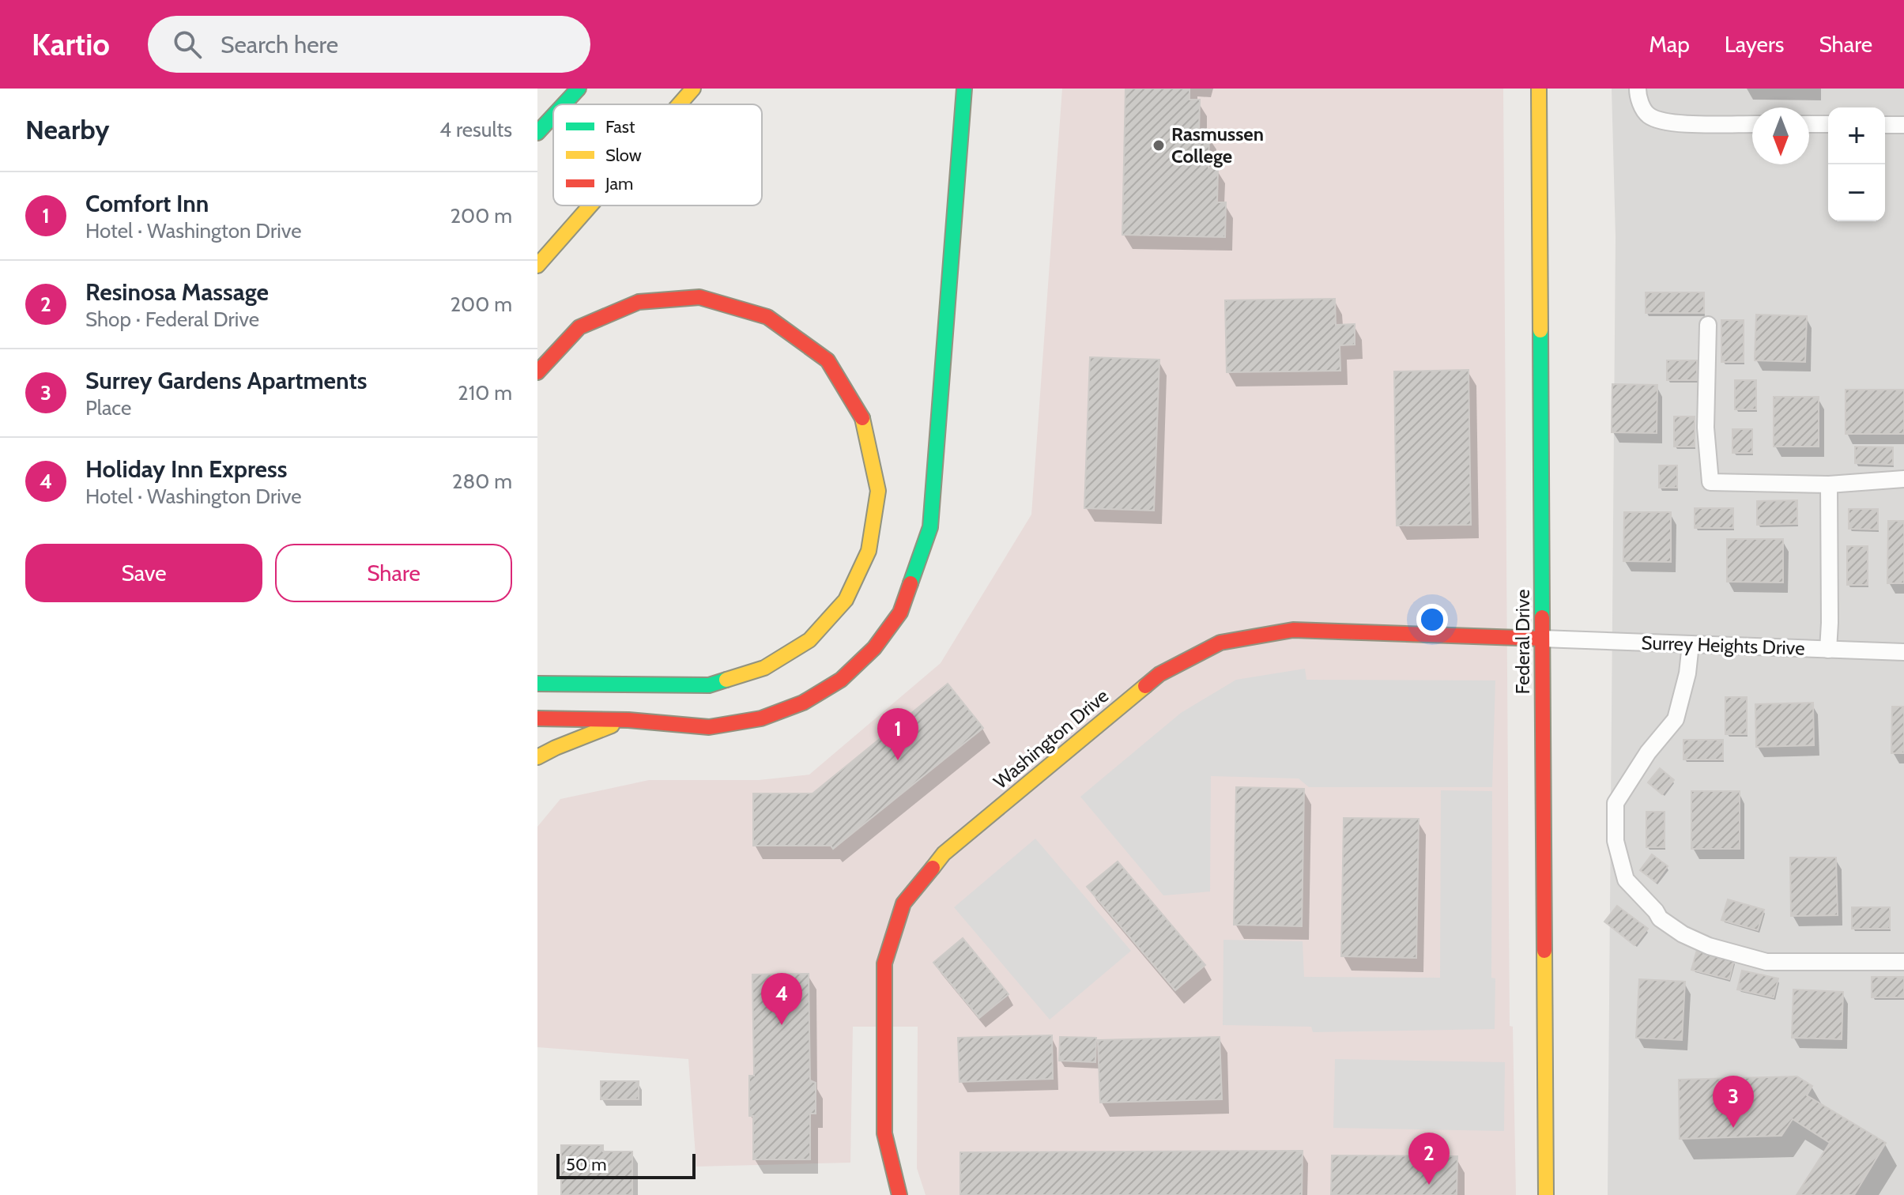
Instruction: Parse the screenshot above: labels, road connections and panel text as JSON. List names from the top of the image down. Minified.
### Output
{"streets":{"main road":["Federal Drive","Washington Drive"],"street":["Surrey Heights Drive"]},"crossings":[["Federal Drive","Surrey Heights Drive"],["Federal Drive","Washington Drive"],["Surrey Heights Drive","Washington Drive"]],"places":["Rasmussen College"],"legend":["Fast","Slow","Jam"],"scale_bar":"50 m","north":"bottom","page":{"header":"Kartio","search":"Search here","nav":["Map","Layers","Share"],"heading":["Nearby","4 results"],"map_buttons":["+","−"],"list":[{"mark":"1","name":"Comfort Inn","note":"Hotel · Washington Drive","value":"200 m"},{"mark":"2","name":"Resinosa Massage","note":"Shop · Federal Drive","value":"200 m"},{"mark":"3","name":"Surrey Gardens Apartments","note":"Place","value":"210 m"},{"mark":"4","name":"Holiday Inn Express","note":"Hotel · Washington Drive","value":"280 m"}],"buttons":["Save","Share"],"pins":["1","4","3","2"],"scale":"50 m"}}
